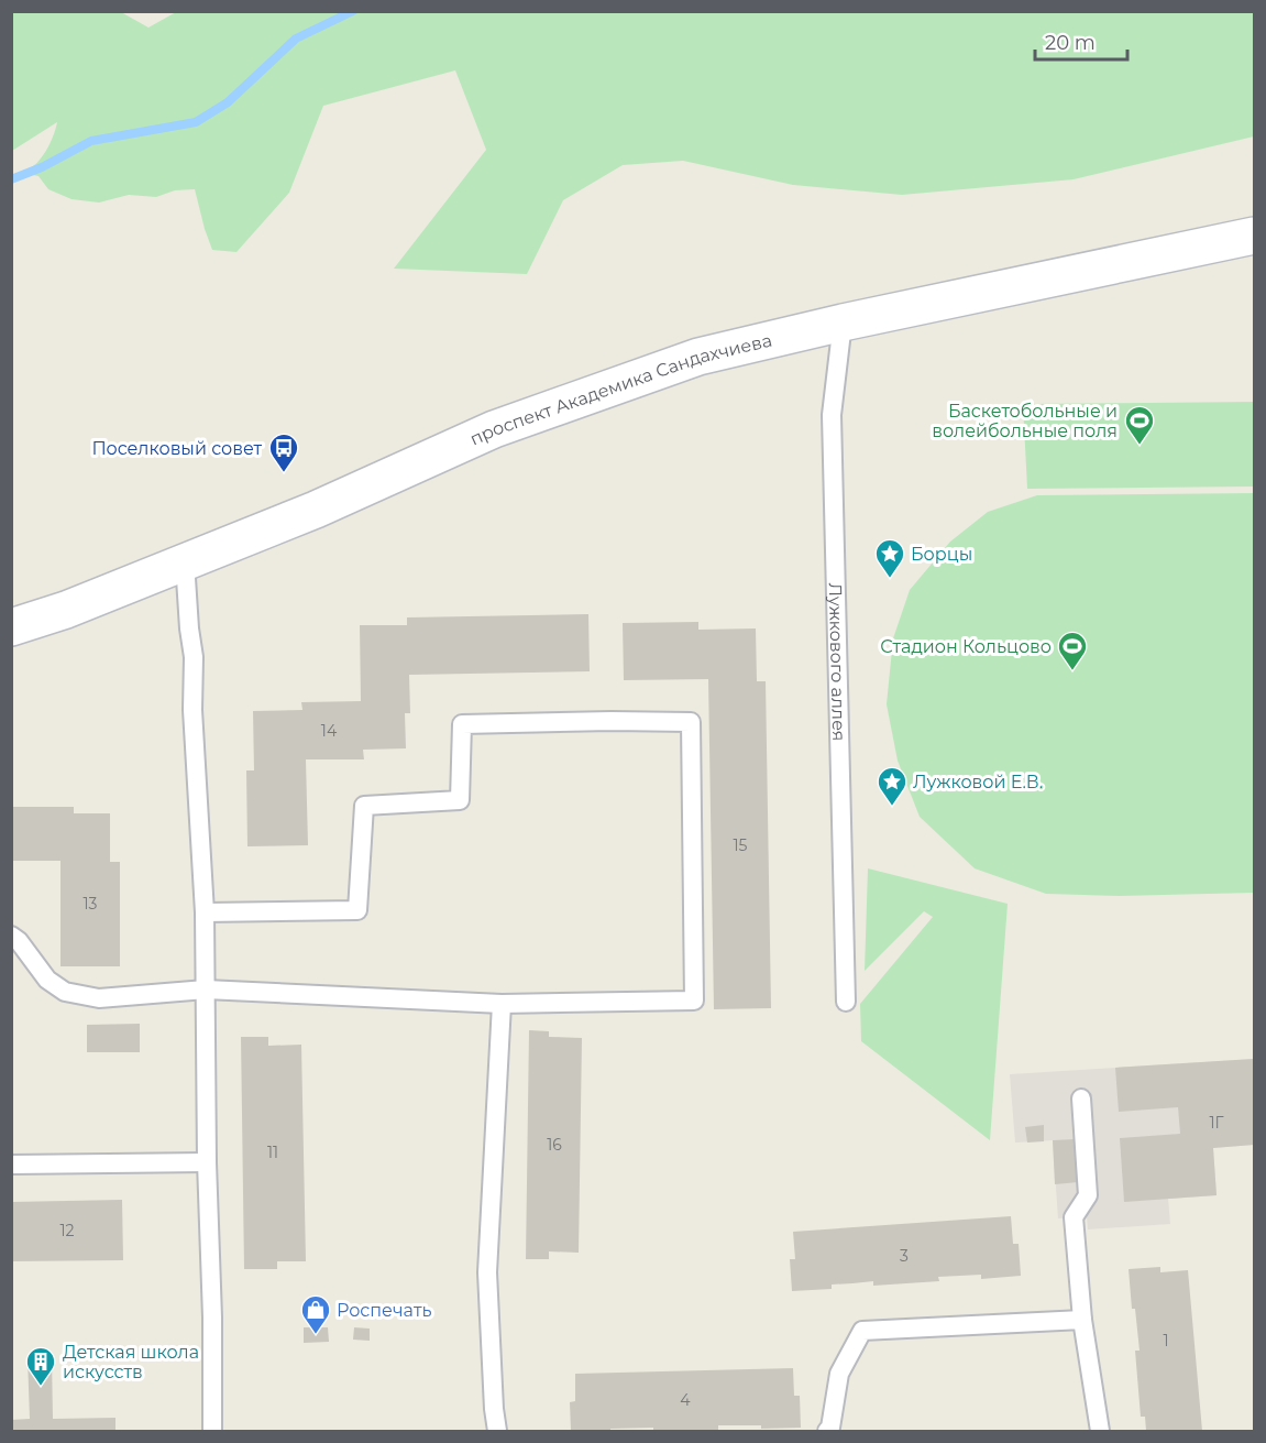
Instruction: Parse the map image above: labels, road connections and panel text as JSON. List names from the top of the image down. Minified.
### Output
{"streets":{"main road":["проспект Академика Сандахчиева"],"lane":["Лужкового аллея"]},"crossings":[["проспект Академика Сандахчиева","Лужкового аллея"]],"places":{"sports":["Баскетобольные и волейбольные поля","Стадион Кольцово"],"bus stop":["Поселковый совет"],"place":["Борцы","Лужковой Е.В."],"shop":["Роспечать"],"building":["Детская школа искусств"]},"house_numbers":["14","15","13","1Г","16","11","12","3","1","4"],"scale_bar":"20 m"}
